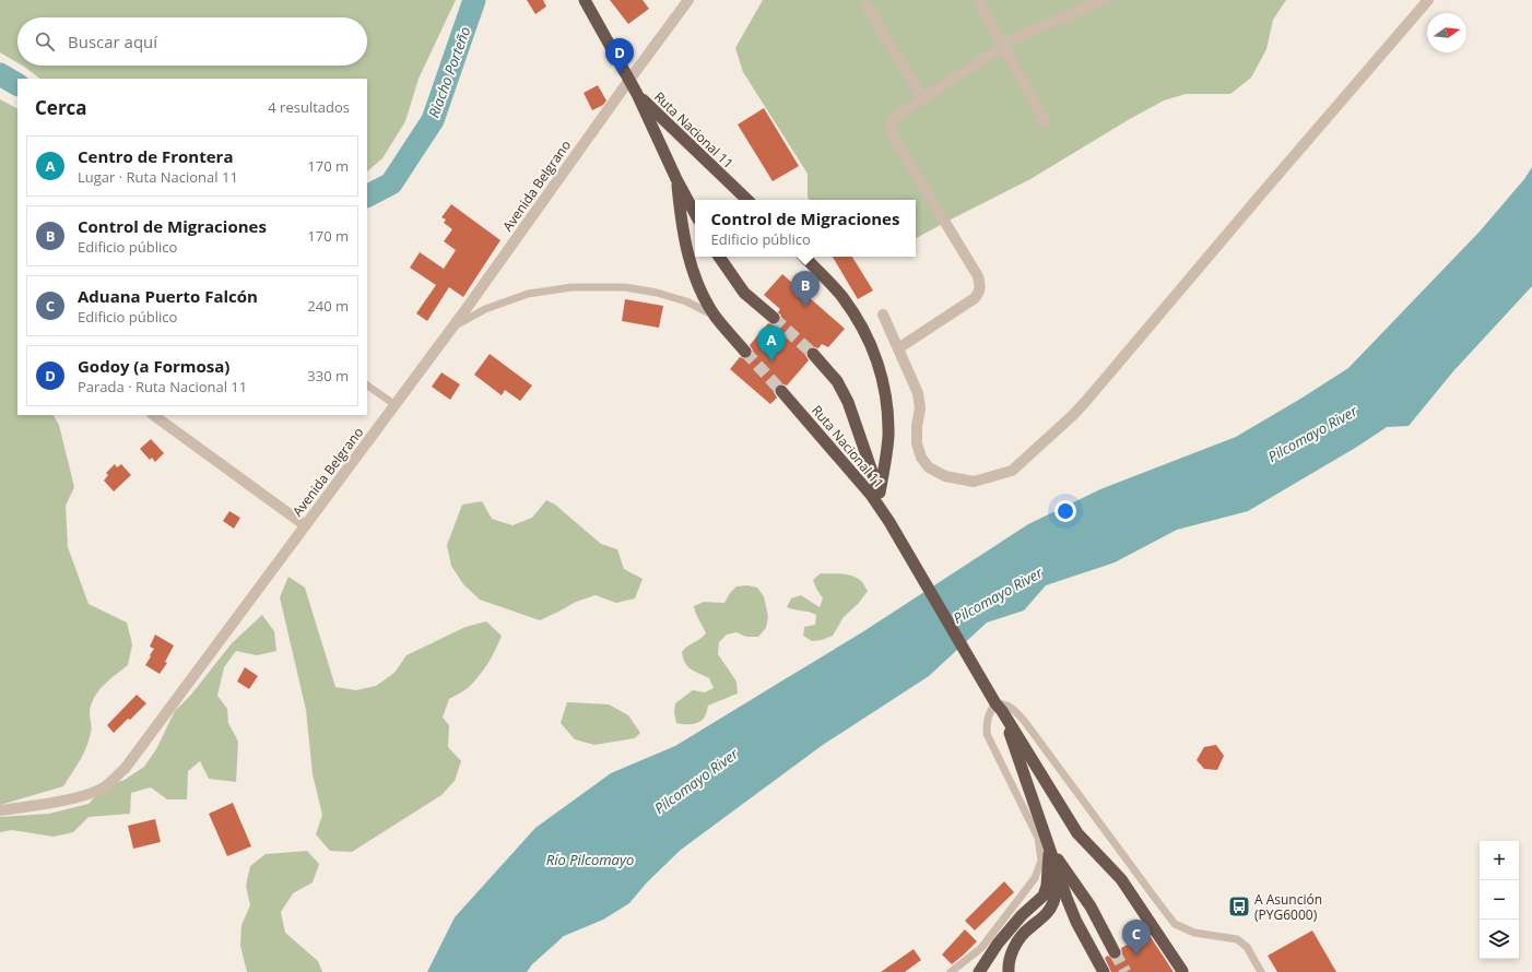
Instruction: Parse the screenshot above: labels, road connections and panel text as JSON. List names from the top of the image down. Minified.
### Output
{"streets":{"highway":["Ruta Nacional 11"],"street":["Avenida Belgrano"]},"crossings":[["Ruta Nacional 11","Avenida Belgrano"]],"water":["Riacho Porteño","Pilcomayo River","Río Pilcomayo"],"places":{"bus stop":["A Asunción (PYG6000)"]},"north":"right","page":{"search":"Buscar aquí","pins":["D","B","A","C"],"heading":["Cerca","4 resultados"],"list":[{"mark":"A","name":"Centro de Frontera","note":"Lugar · Ruta Nacional 11","value":"170 m"},{"mark":"B","name":"Control de Migraciones","note":"Edificio público","value":"170 m"},{"mark":"C","name":"Aduana Puerto Falcón","note":"Edificio público","value":"240 m"},{"mark":"D","name":"Godoy (a Formosa)","note":"Parada · Ruta Nacional 11","value":"330 m"}],"popup":["Control de Migraciones","Edificio público"],"map_buttons":["+","−"]}}
